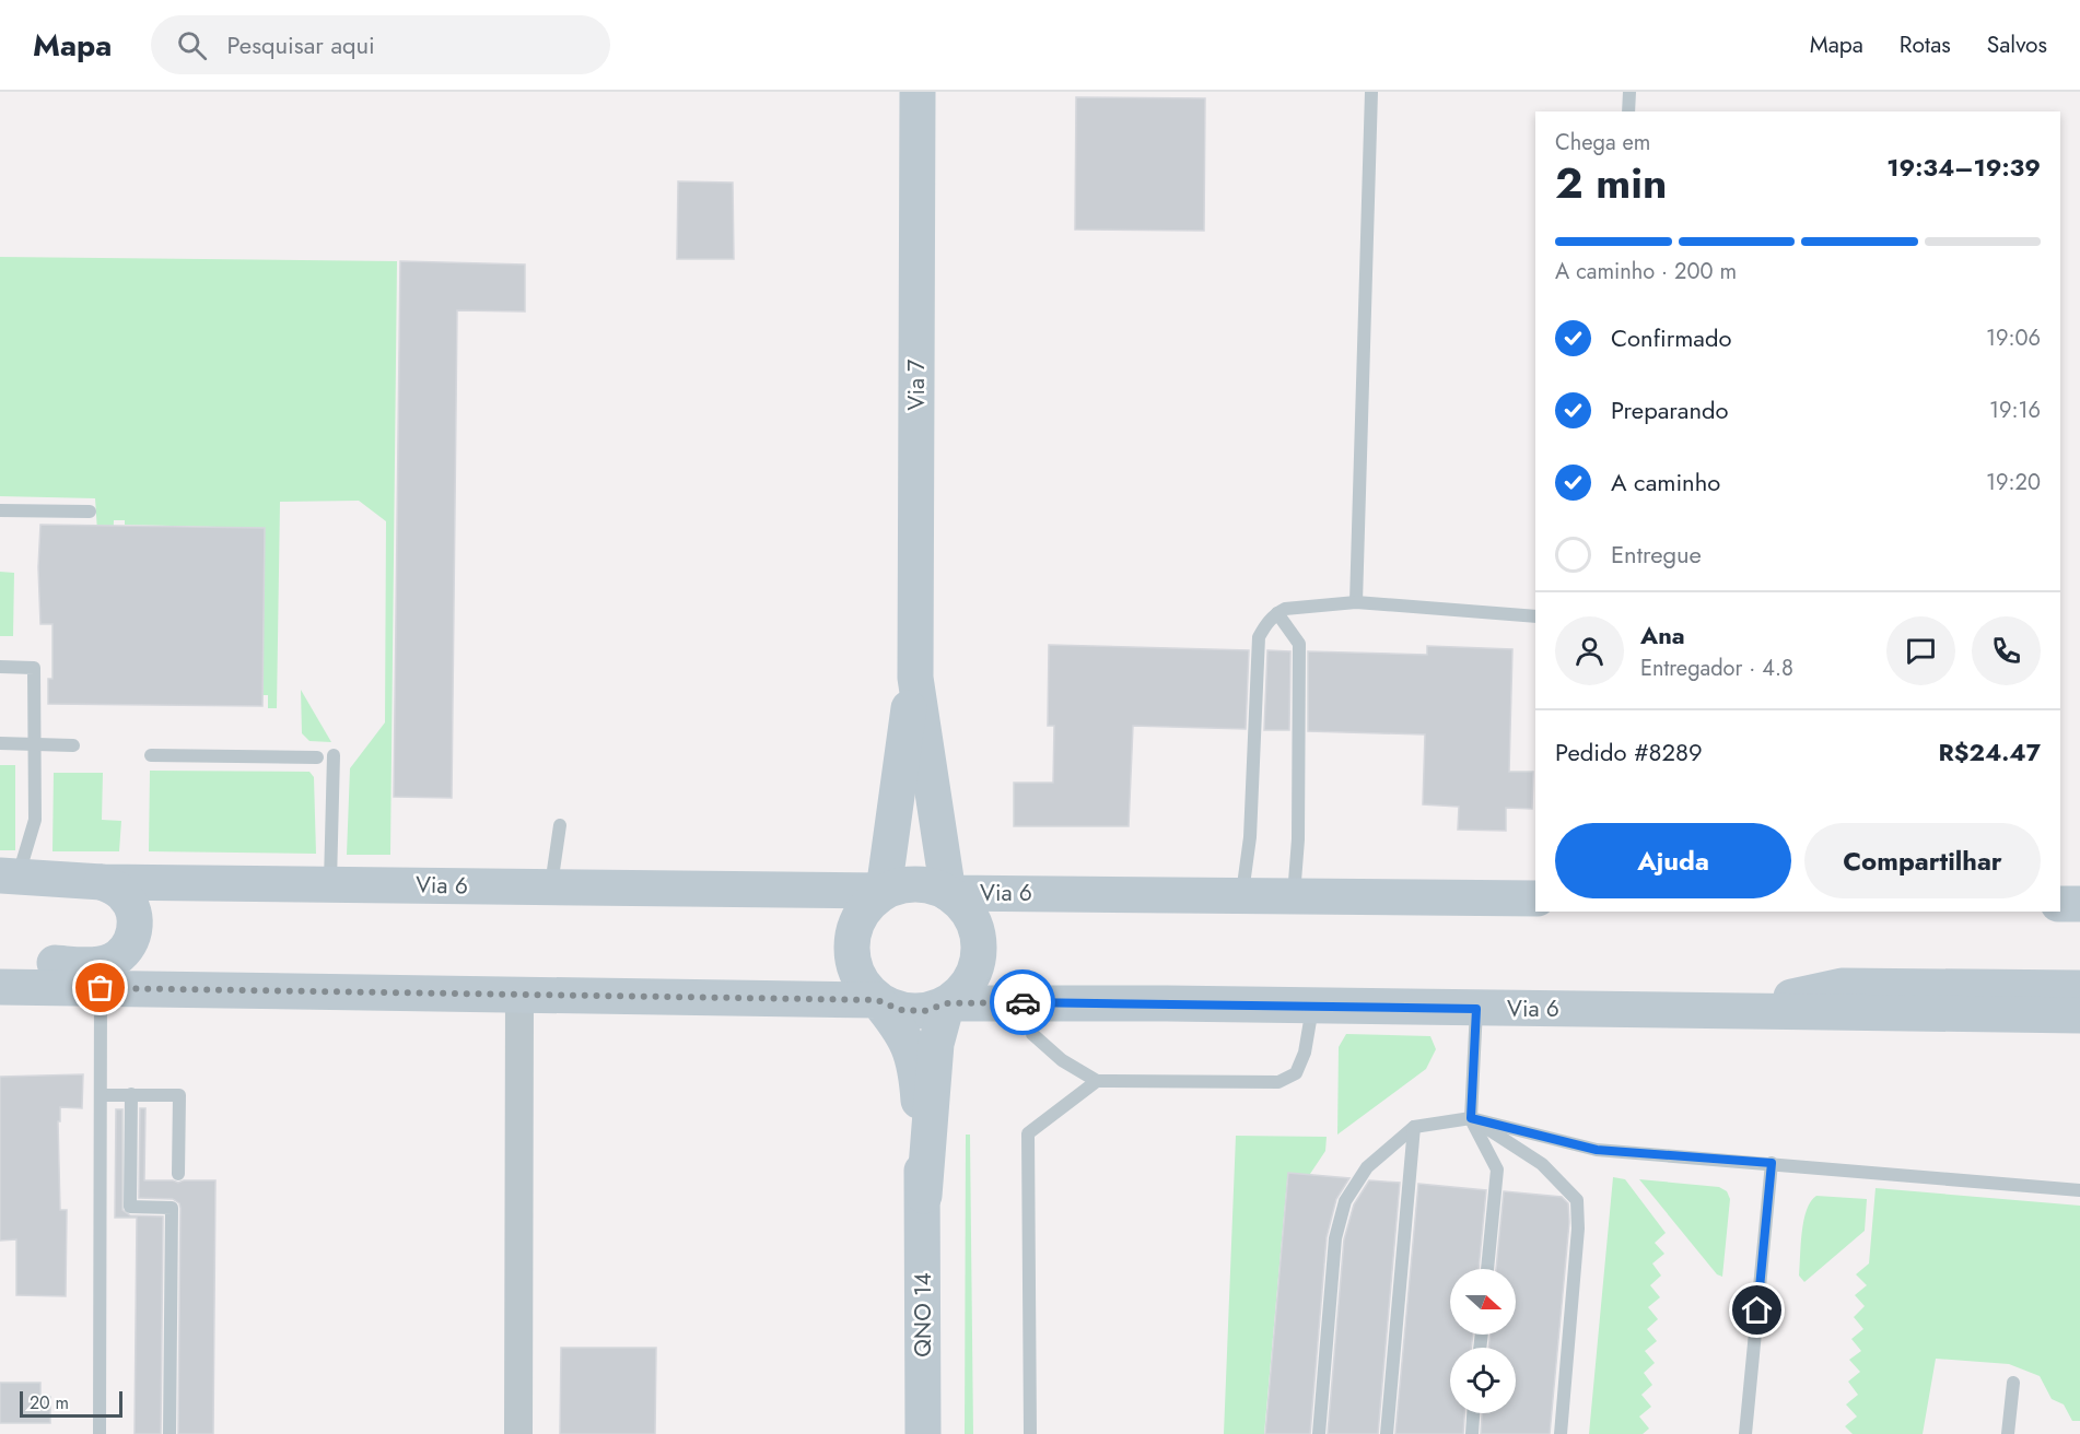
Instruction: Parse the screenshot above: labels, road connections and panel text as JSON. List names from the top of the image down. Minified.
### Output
{"streets":{"main road":["Via 7","Via 6","QNO 14"]},"crossings":[["Via 7","Via 6"],["Via 7","QNO 14"],["Via 6","QNO 14"]],"scale_bar":"20 m","north":"right","page":{"header":"Mapa","search":"Pesquisar aqui","nav":["Mapa","Rotas","Salvos"],"heading":["2 min","Chega em","19:34–19:39"],"panel":["Ana","Entregador · 4.8","Pedido #8289","R$24.47"],"bar":"A caminho · 200 m","list":[["Confirmado","19:06"],["Preparando","19:16"],["A caminho","19:20"],"Entregue"],"buttons":["Ajuda","Compartilhar"],"scale":"20 m"}}
